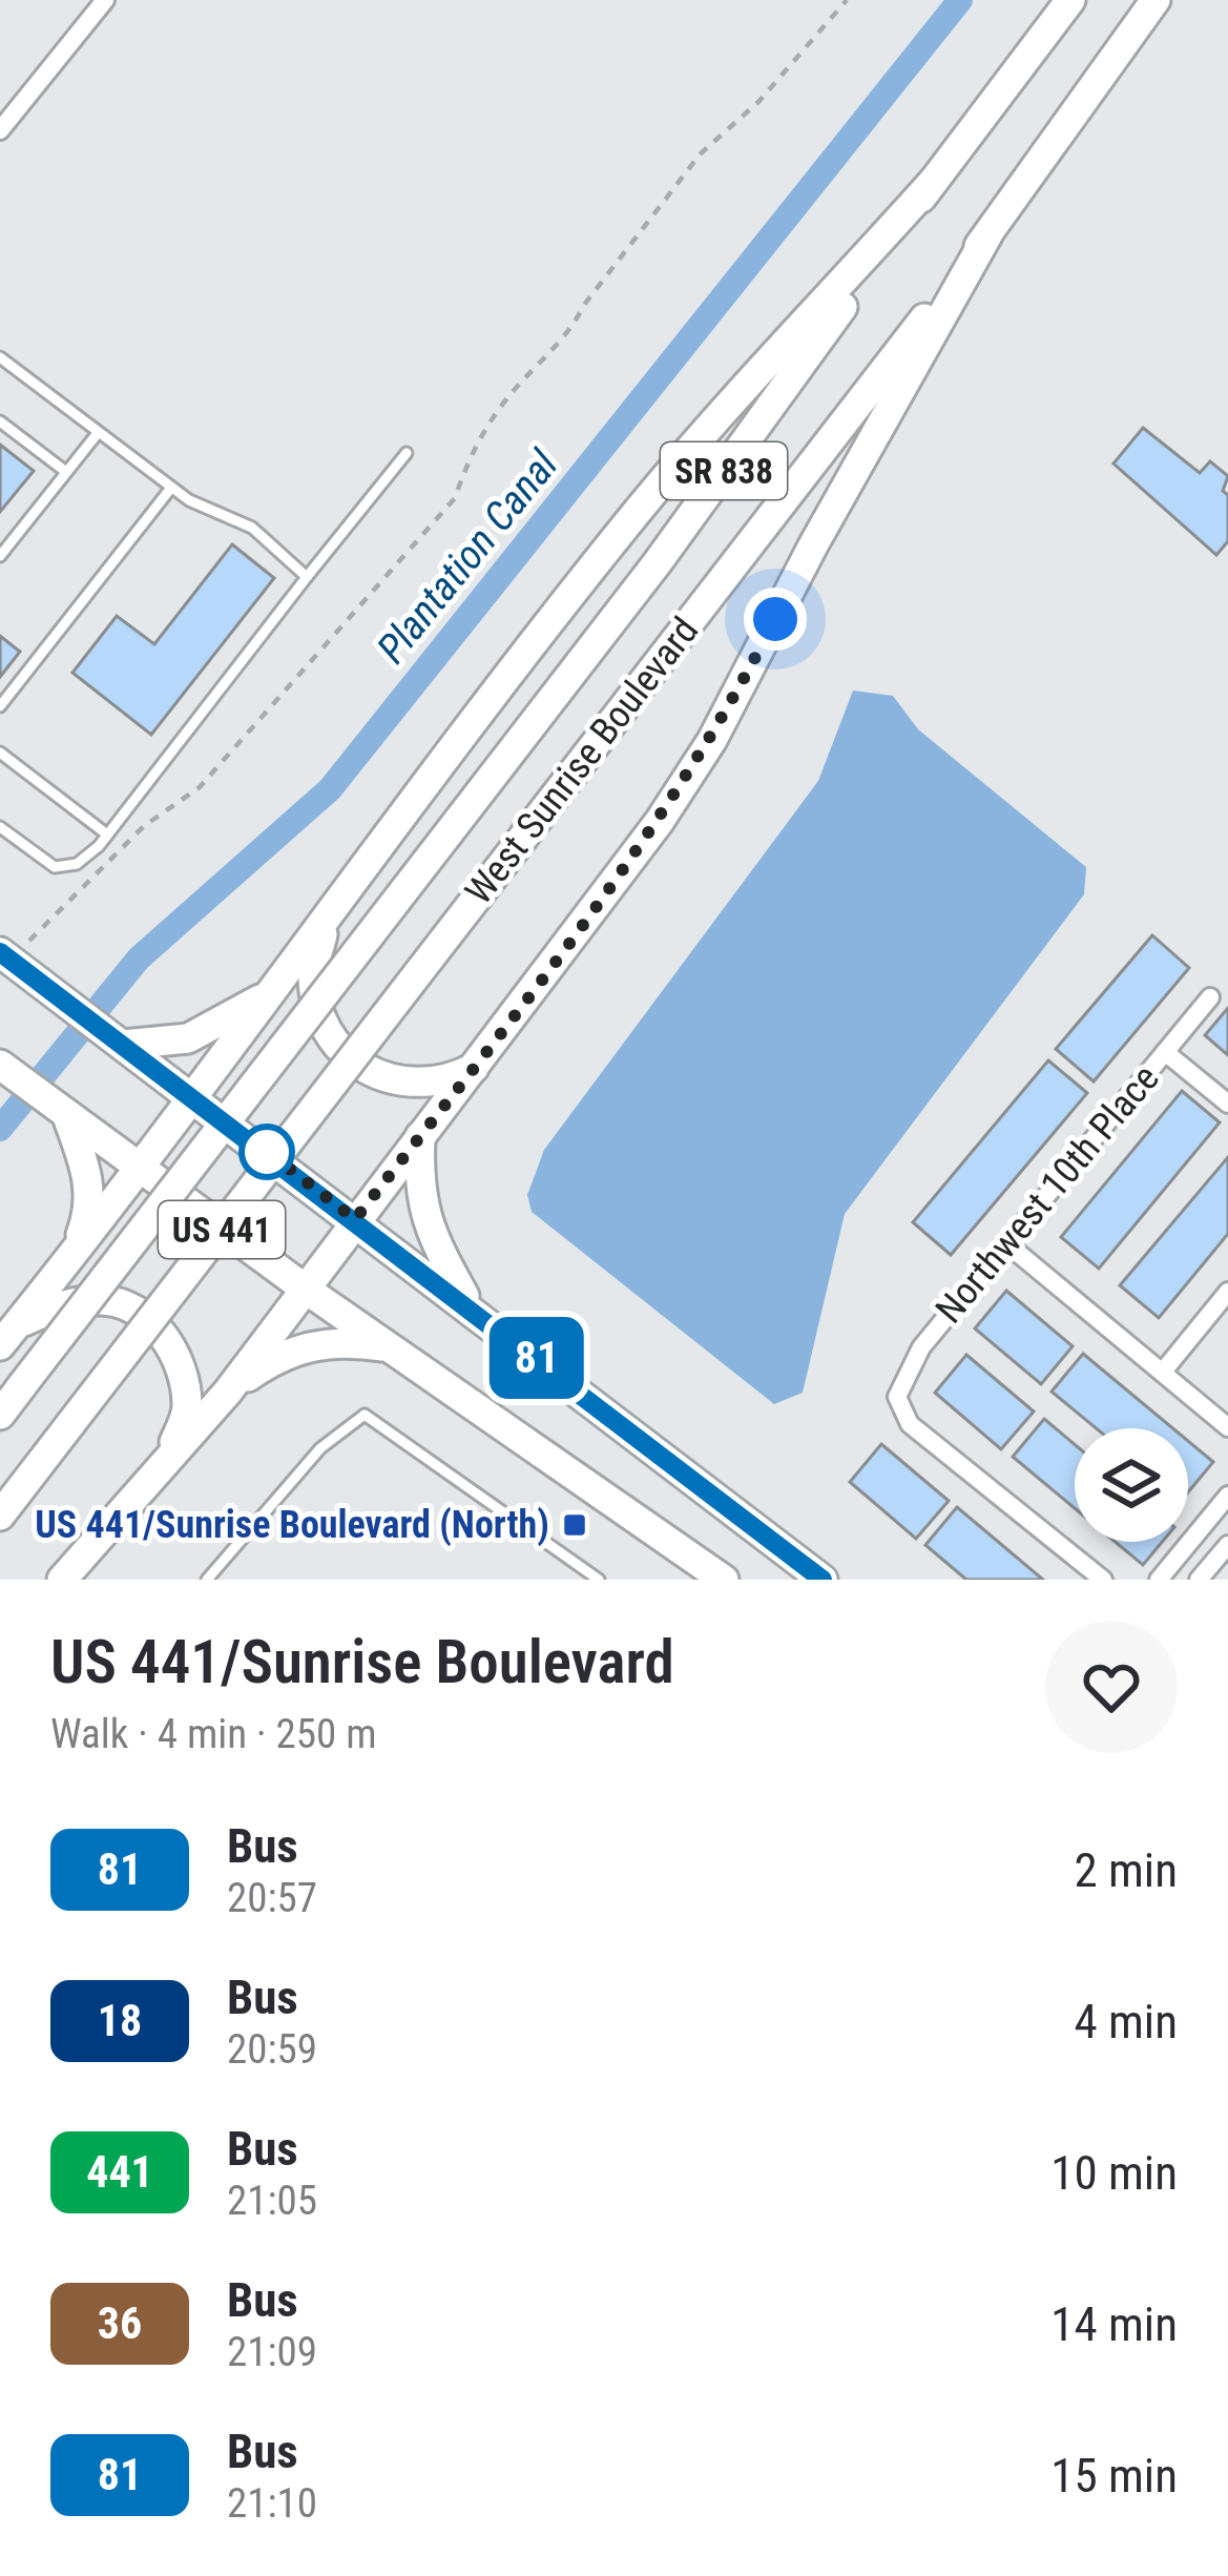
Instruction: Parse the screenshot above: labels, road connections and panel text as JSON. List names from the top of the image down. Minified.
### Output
{"streets":{"main road":["SR 838","West Sunrise Boulevard","US 441"],"street":["Northwest 10th Place"]},"water":["Plantation Canal"],"places":{"transit":["US 441/Sunrise Boulevard (North)"]},"lines":["bus line 81"],"page":{"on_map":"81","heading":["US 441/Sunrise Boulevard","Walk · 4 min · 250 m"],"list":[{"mark":"81","name":"Bus","note":"20:57","value":"2 min"},{"mark":"18","name":"Bus","note":"20:59","value":"4 min"},{"mark":"441","name":"Bus","note":"21:05","value":"10 min"},{"mark":"36","name":"Bus","note":"21:09","value":"14 min"},{"mark":"81","name":"Bus","note":"21:10","value":"15 min"}]}}
